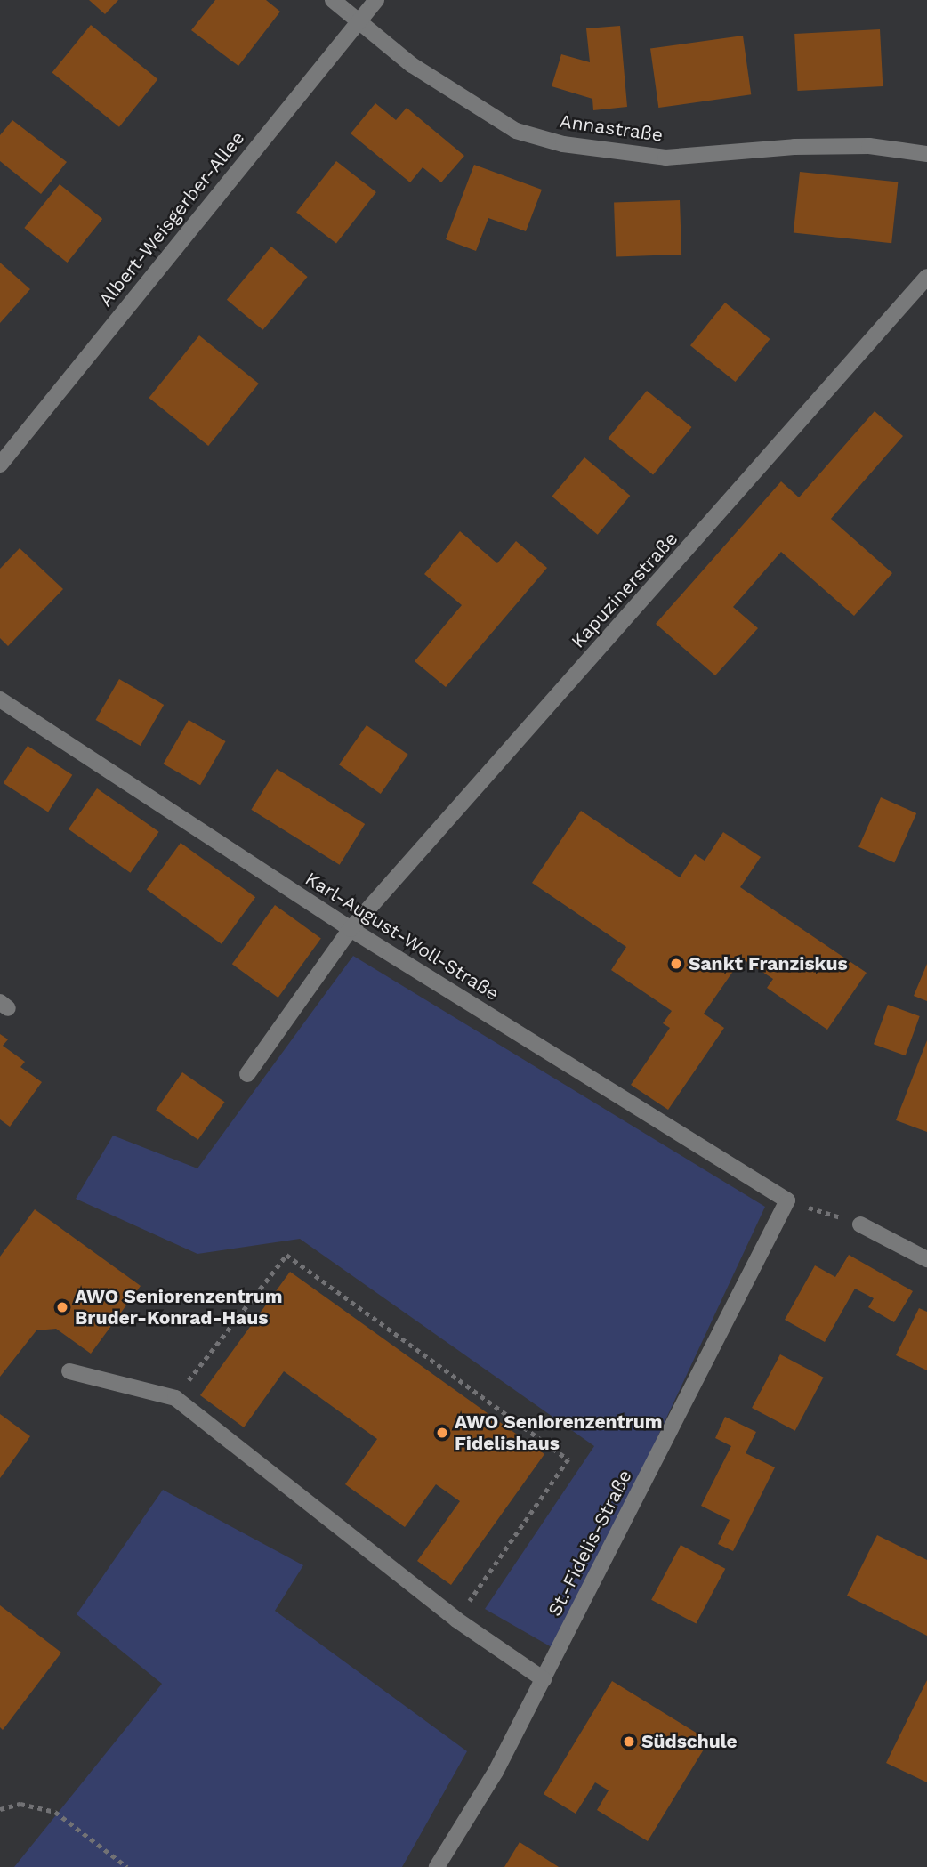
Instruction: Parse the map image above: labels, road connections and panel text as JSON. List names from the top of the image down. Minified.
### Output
{"streets":{"street":["Annastraße","Albert-Weisgerber-Allee","Kapuzinerstraße","Karl-August-Woll-Straße","St.-Fidelis-Straße"]},"crossings":[["Annastraße","Albert-Weisgerber-Allee"],["Kapuzinerstraße","Karl-August-Woll-Straße"],["Karl-August-Woll-Straße","St.-Fidelis-Straße"]],"places":["Sankt Franziskus","AWO Seniorenzentrum Bruder-Konrad-Haus","AWO Seniorenzentrum Fidelishaus","Südschule"]}
